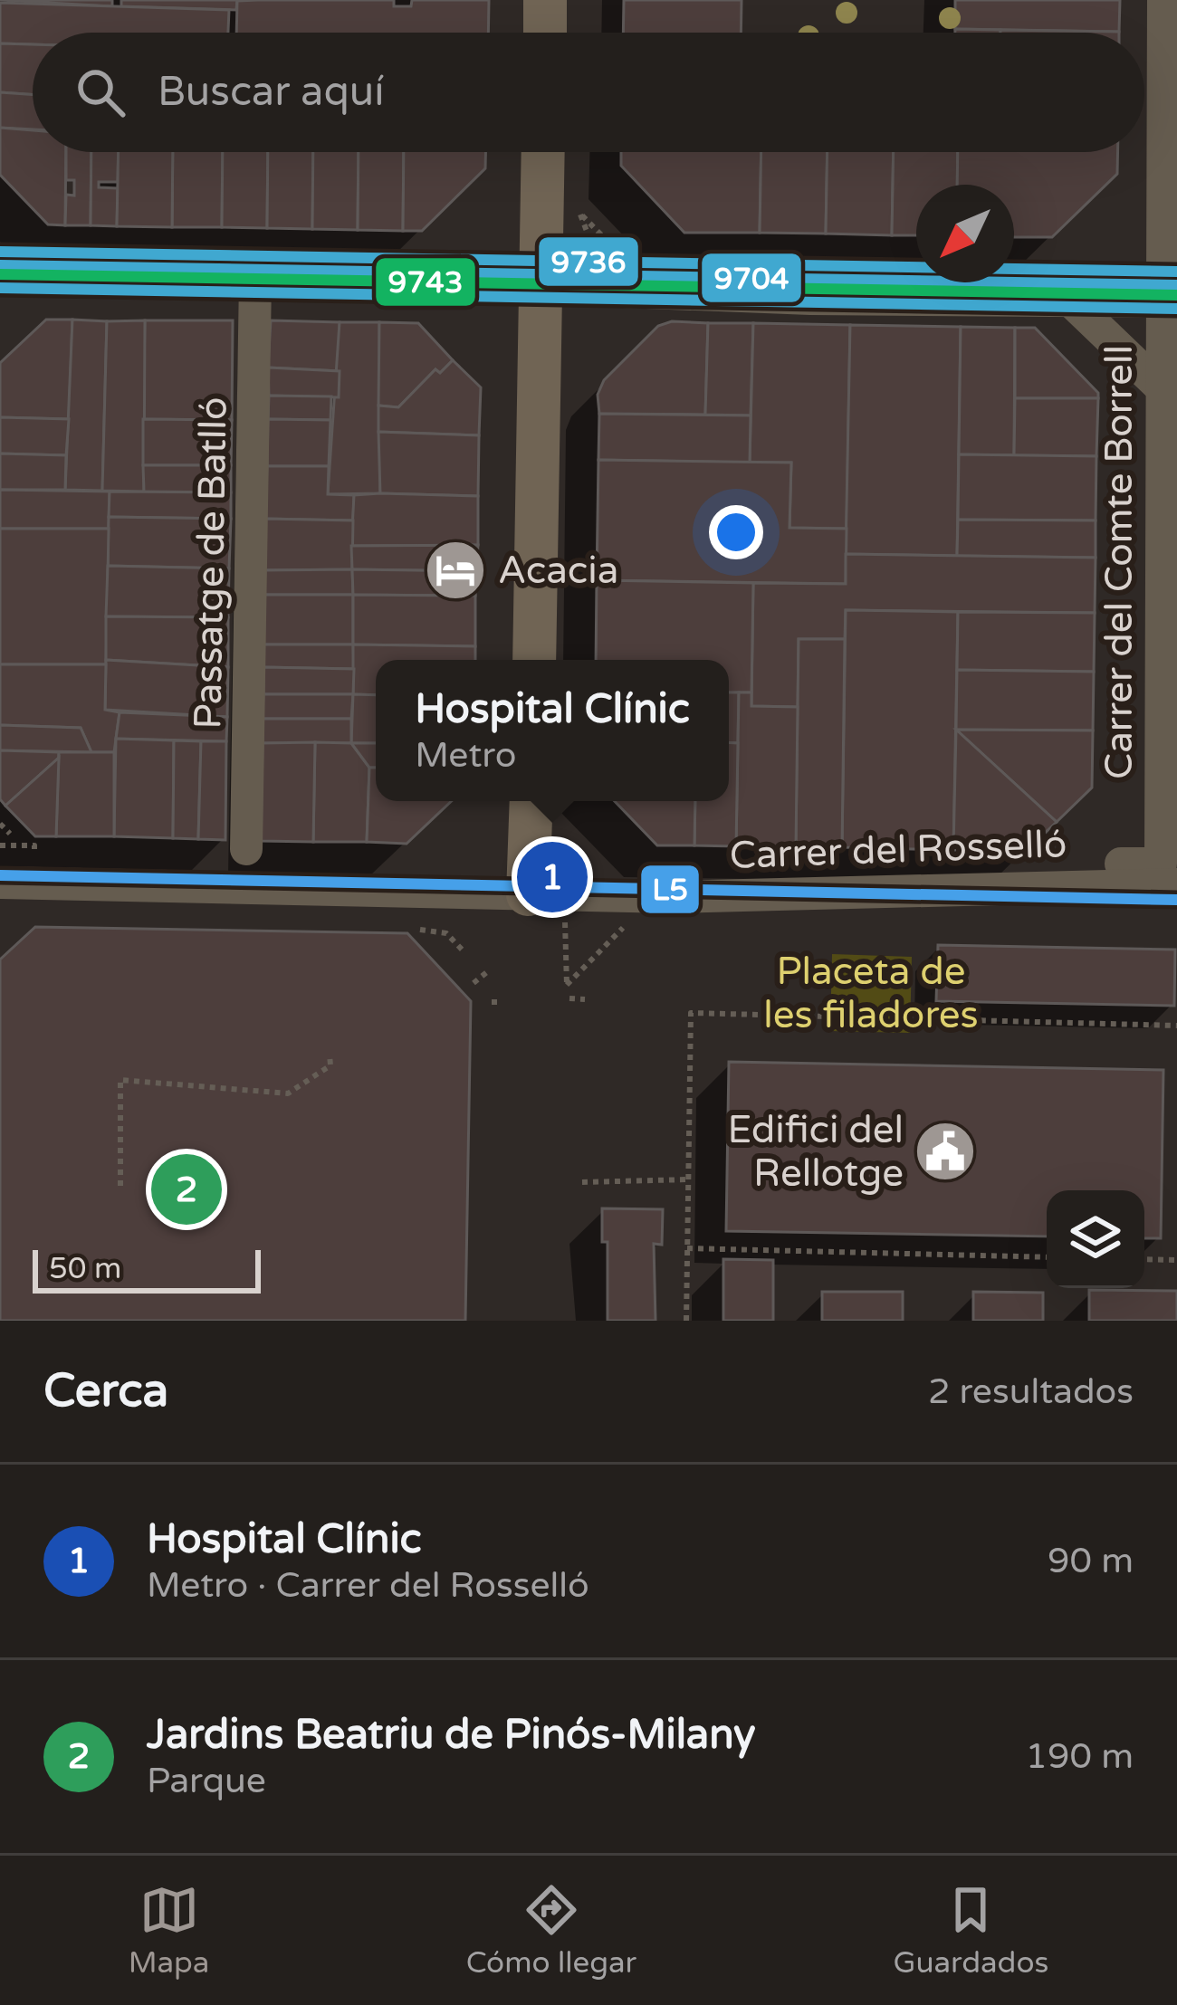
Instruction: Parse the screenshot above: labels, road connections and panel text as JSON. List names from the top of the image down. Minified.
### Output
{"streets":{"street":["Carrer del Comte Borrell","Passatge de Batlló","Carrer del Rosselló"]},"crossings":[["Carrer del Comte Borrell","Carrer del Rosselló"]],"parks":["Placeta de les filadores"],"places":{"hotel":["Acacia"],"public building":["Edifici del Rellotge"]},"lines":["transit line 9736","transit line 9704","transit line 9743","transit line L5"],"scale_bar":"50 m","north":"bottom left","page":{"search":"Buscar aquí","popup":["Hospital Clínic","Metro"],"pins":["1","2"],"scale":"50 m","heading":["Cerca","2 resultados"],"list":[{"mark":"1","name":"Hospital Clínic","note":"Metro · Carrer del Rosselló","value":"90 m"},{"mark":"2","name":"Jardins Beatriu de Pinós-Milany","note":"Parque","value":"190 m"}],"nav":["Mapa","Cómo llegar","Guardados"]}}
